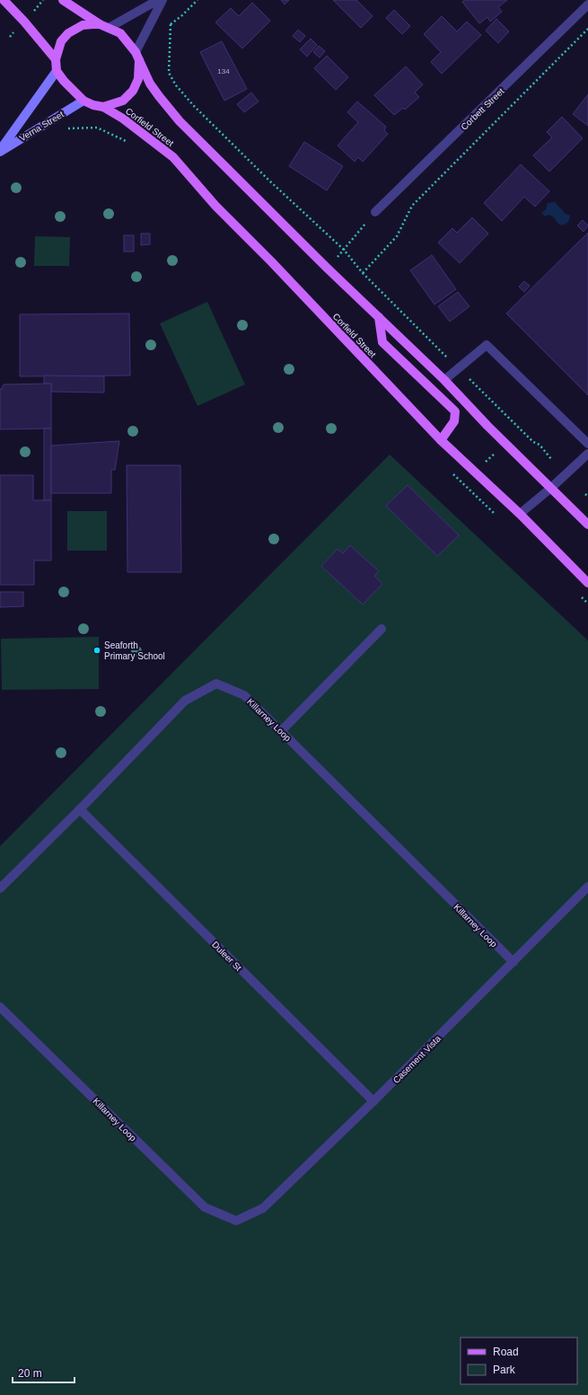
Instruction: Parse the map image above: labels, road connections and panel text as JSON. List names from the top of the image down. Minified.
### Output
{"streets":{"main road":["Verna Street","Corfield Street"],"street":["Corbett Street","Killarney Loop","Duleer St","Casement Vista"]},"crossings":[["Verna Street","Corfield Street"],["Killarney Loop","Duleer St"],["Killarney Loop","Casement Vista"],["Duleer St","Casement Vista"]],"places":["Seaforth Primary School"],"house_numbers":["134"],"legend":["Road","Park"],"scale_bar":"20 m"}
